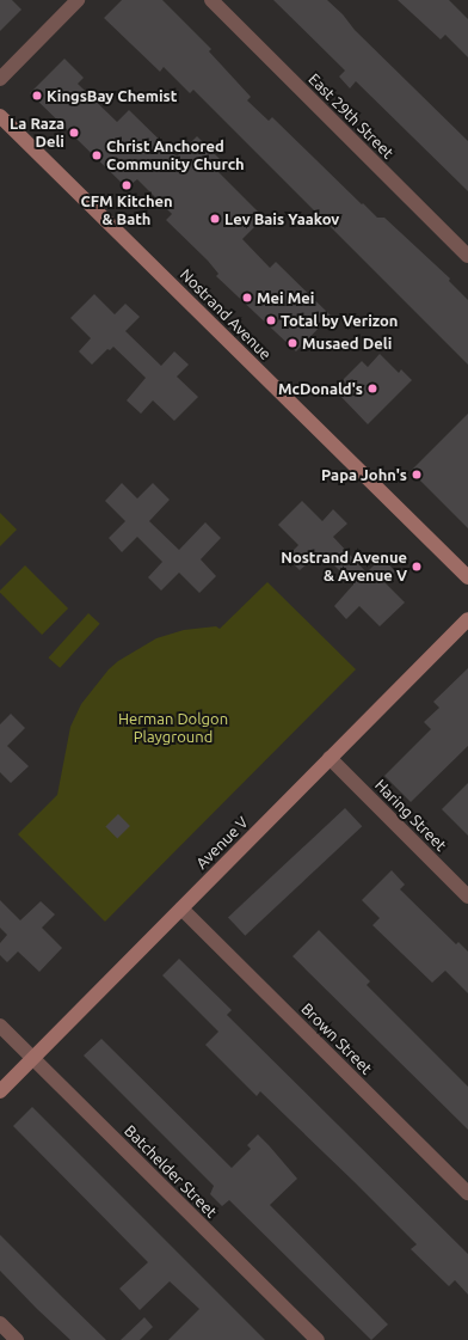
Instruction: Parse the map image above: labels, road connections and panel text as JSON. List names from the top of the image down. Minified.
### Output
{"streets":{"main road":["Nostrand Avenue","Avenue V"],"street":["East 29th Street","Haring Street","Brown Street","Batchelder Street"]},"crossings":[["Haring Street","Avenue V"],["Avenue V","Brown Street"],["Avenue V","Batchelder Street"]],"parks":["Herman Dolgon Playground"],"places":["KingsBay Chemist","La Raza Deli","Christ Anchored Community Church","CFM Kitchen & Bath","Lev Bais Yaakov","Mei Mei","Total by Verizon","Musaed Deli","McDonald's","Papa John's","Nostrand Avenue & Avenue V"]}
